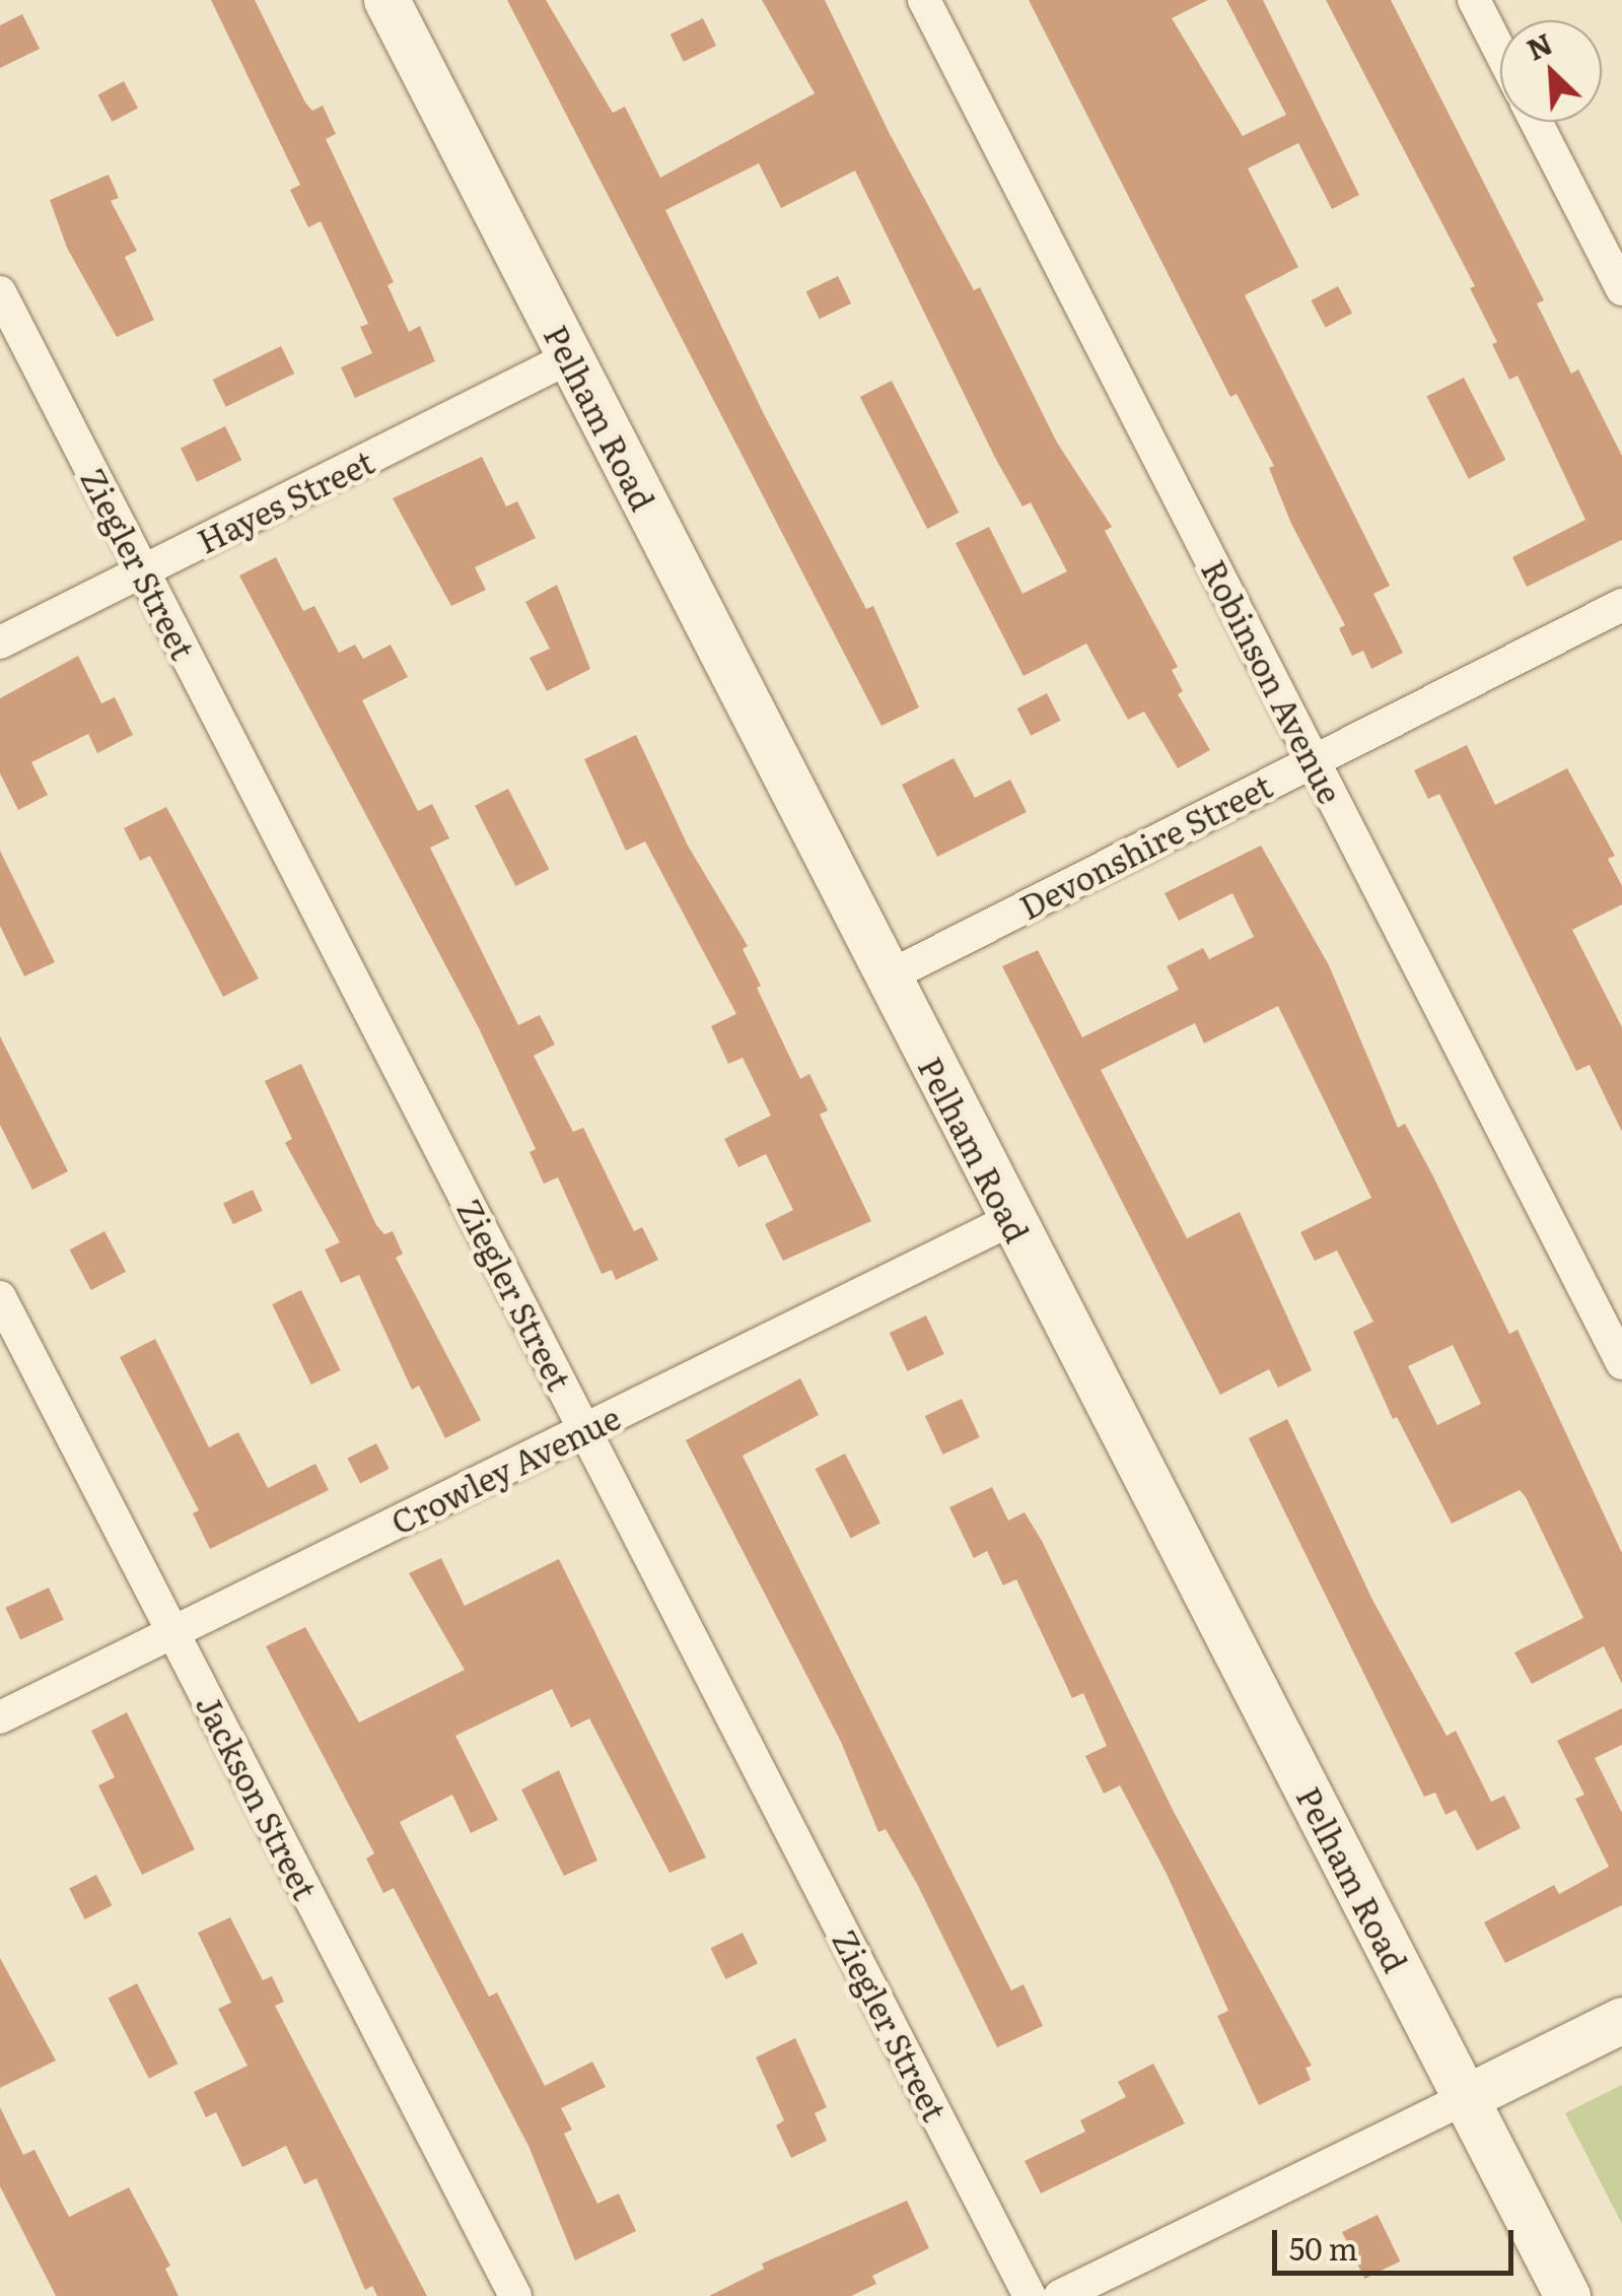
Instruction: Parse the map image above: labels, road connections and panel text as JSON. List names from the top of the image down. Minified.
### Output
{"streets":{"main road":["Pelham Road"],"street":["Hayes Street","Ziegler Street","Robinson Avenue","Devonshire Street","Crowley Avenue","Jackson Street"]},"crossings":[["Pelham Road","Hayes Street"],["Pelham Road","Devonshire Street"],["Pelham Road","Crowley Avenue"],["Hayes Street","Ziegler Street"],["Ziegler Street","Crowley Avenue"],["Robinson Avenue","Devonshire Street"],["Crowley Avenue","Jackson Street"]],"scale_bar":"50 m","north":"top left"}
